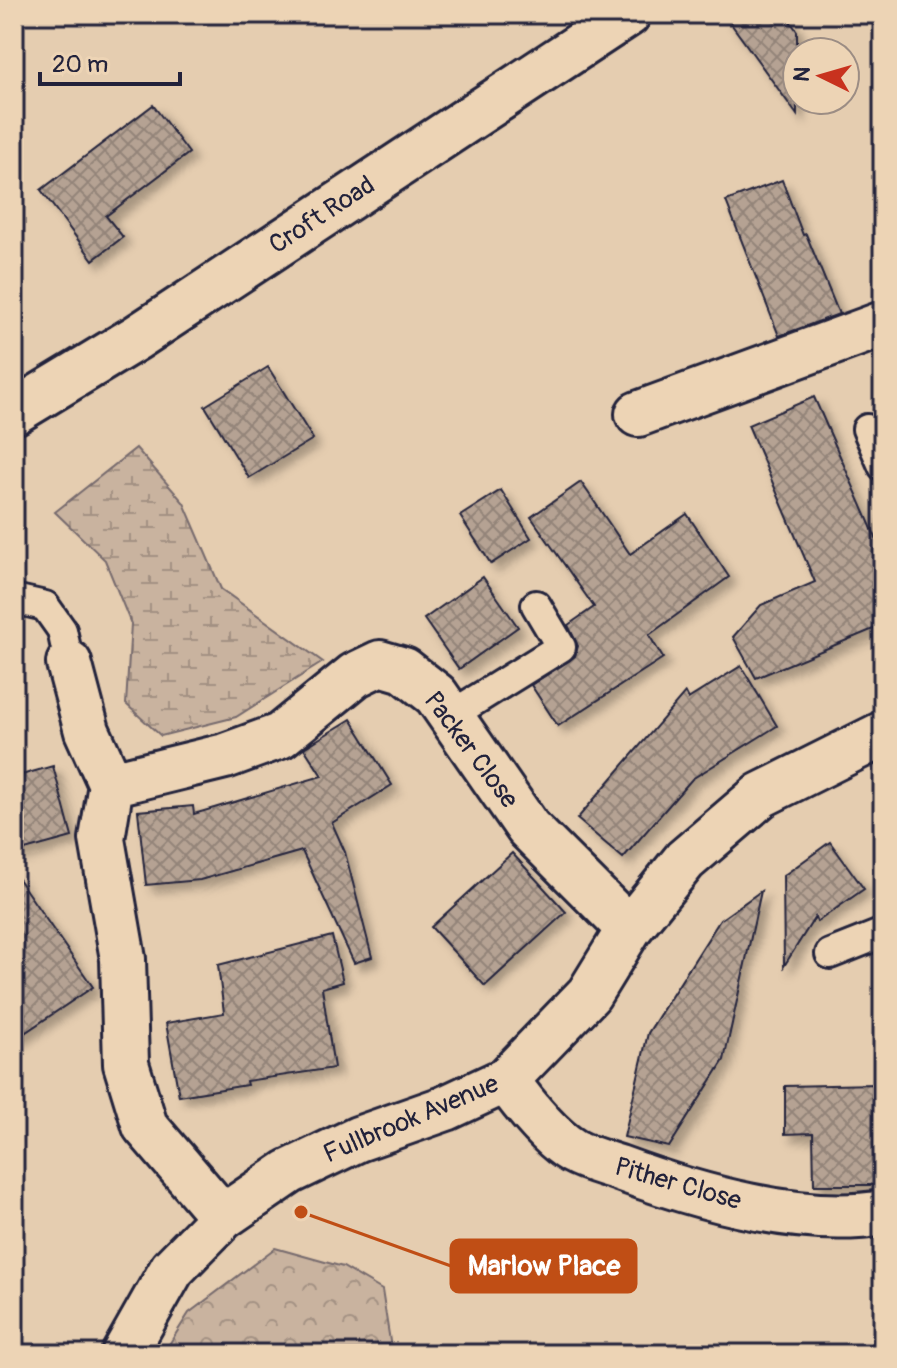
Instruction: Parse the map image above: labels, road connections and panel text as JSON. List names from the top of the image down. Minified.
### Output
{"streets":{"street":["Croft Road","Packer Close","Fullbrook Avenue","Pither Close"]},"crossings":[["Packer Close","Fullbrook Avenue"],["Fullbrook Avenue","Pither Close"]],"places":["Marlow Place"],"scale_bar":"20 m","north":"left"}
